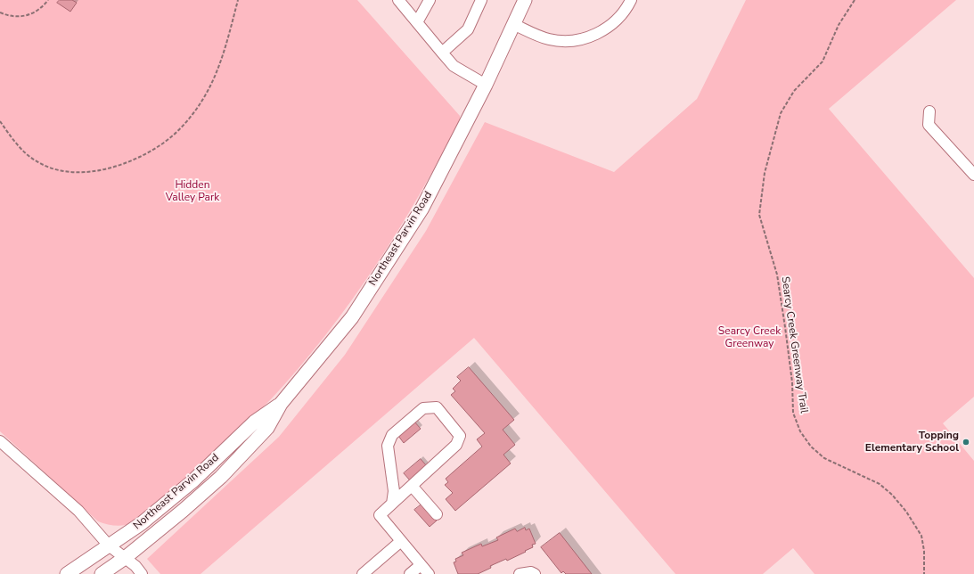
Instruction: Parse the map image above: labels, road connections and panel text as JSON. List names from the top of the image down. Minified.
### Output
{"streets":{"main road":["Northeast Parvin Road"],"path":["Searcy Creek Greenway Trail"]},"parks":["Hidden Valley Park","Searcy Creek Greenway"],"places":["Topping Elementary School"]}
